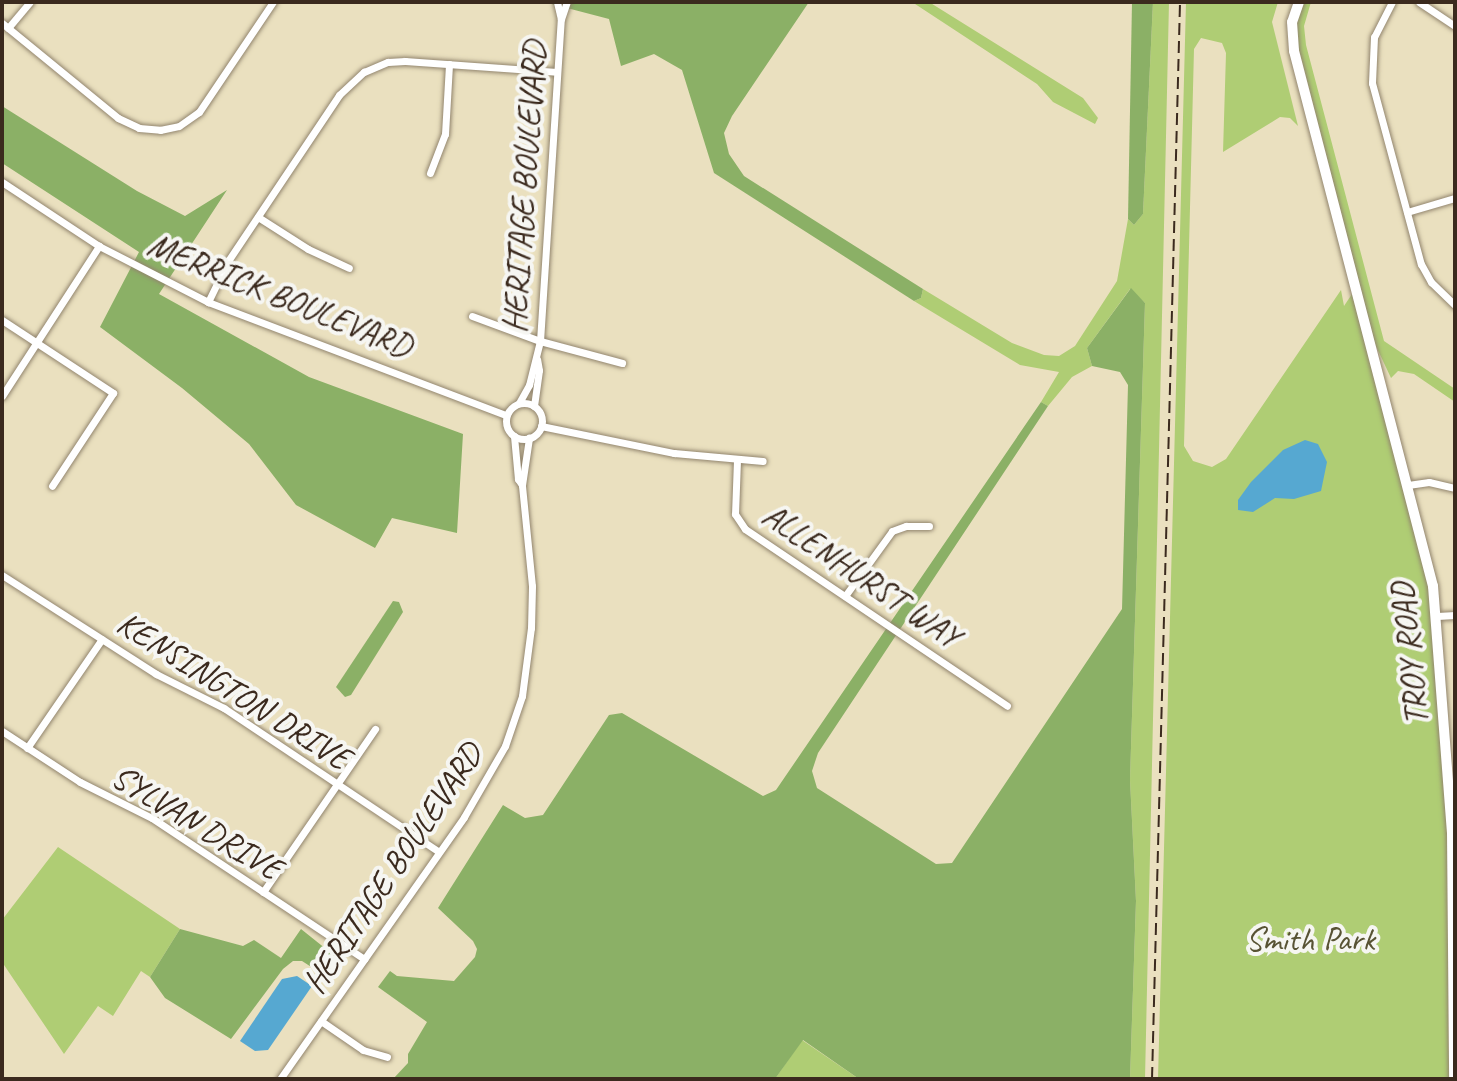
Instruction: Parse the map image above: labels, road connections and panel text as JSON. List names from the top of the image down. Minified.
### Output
{"streets":{"street":["HERITAGE BOULEVARD","MERRICK BOULEVARD","ALLENHURST WAY","TROY ROAD","KENSINGTON DRIVE","SYLVAN DRIVE"]},"crossings":[["HERITAGE BOULEVARD","MERRICK BOULEVARD"],["HERITAGE BOULEVARD","KENSINGTON DRIVE"],["HERITAGE BOULEVARD","SYLVAN DRIVE"]],"parks":["Smith Park"]}
